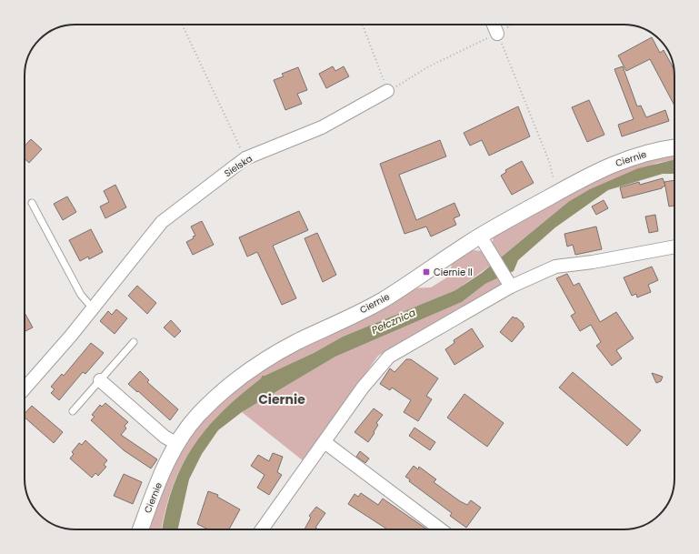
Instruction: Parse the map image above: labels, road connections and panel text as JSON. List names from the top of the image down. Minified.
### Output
{"streets":{"street":["Ciernie","Sielska"]},"districts":["Ciernie"],"water":["Pełcznica"],"places":{"transit":["Ciernie II"]}}
